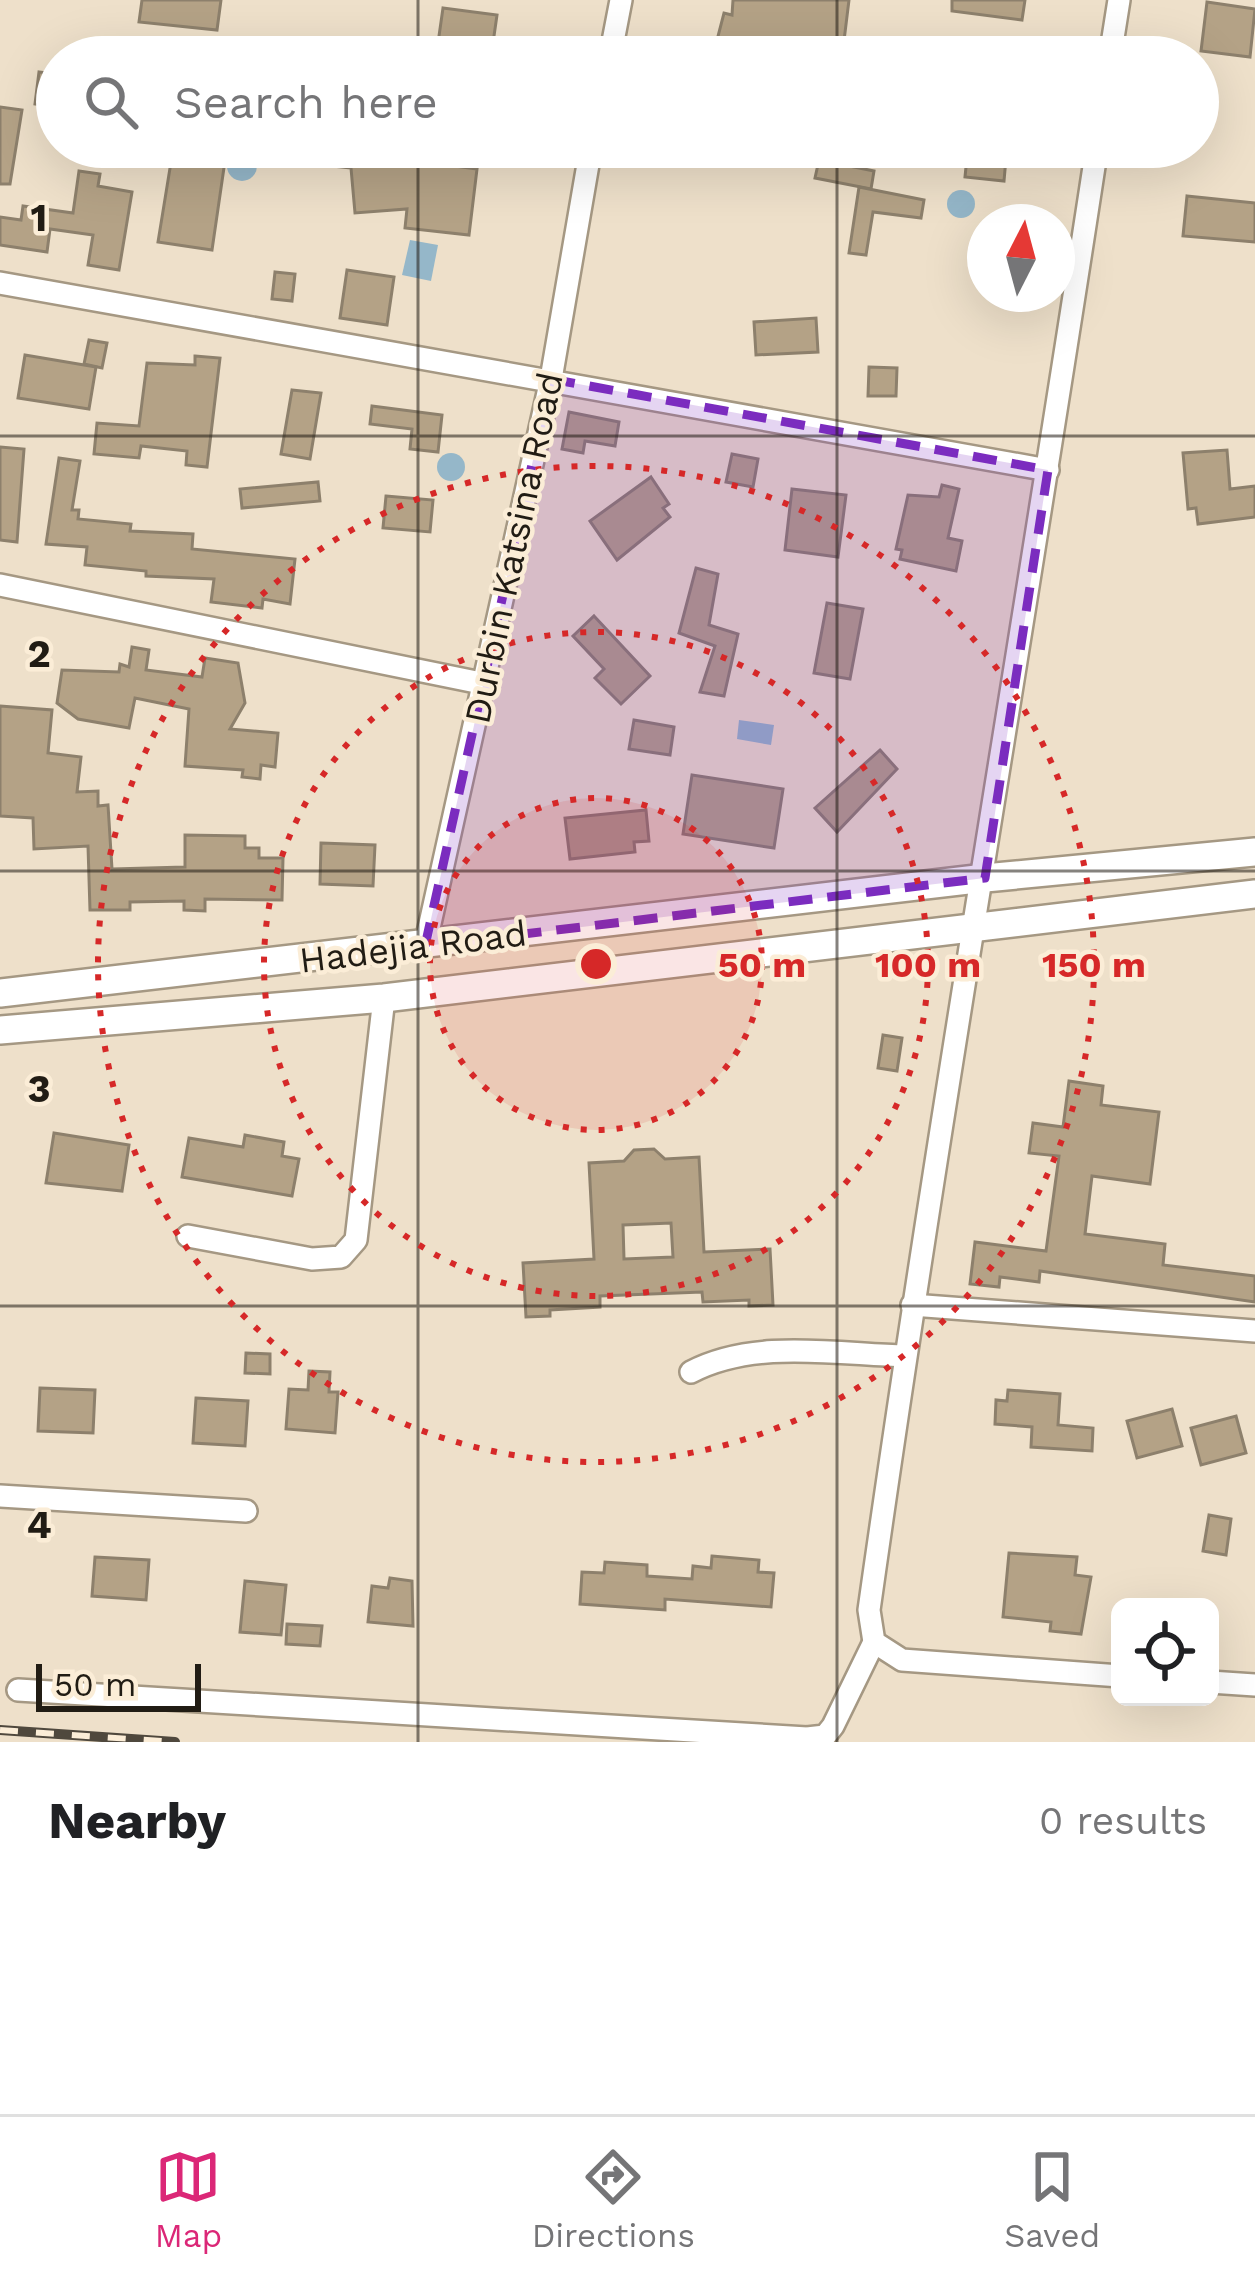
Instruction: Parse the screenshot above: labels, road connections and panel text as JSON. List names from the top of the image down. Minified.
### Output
{"streets":{"main road":["Hadejia Road"],"street":["Durbin Katsina Road"]},"crossings":[["Durbin Katsina Road","Hadejia Road"]],"scale_bar":"50 m","north":"top","page":{"search":"Search here","scale":"50 m","heading":["Nearby","0 results"],"nav":["Map","Directions","Saved"]},"grid":{"rows":["1","2","3","4"]},"rings":["50 m","100 m","150 m"]}
